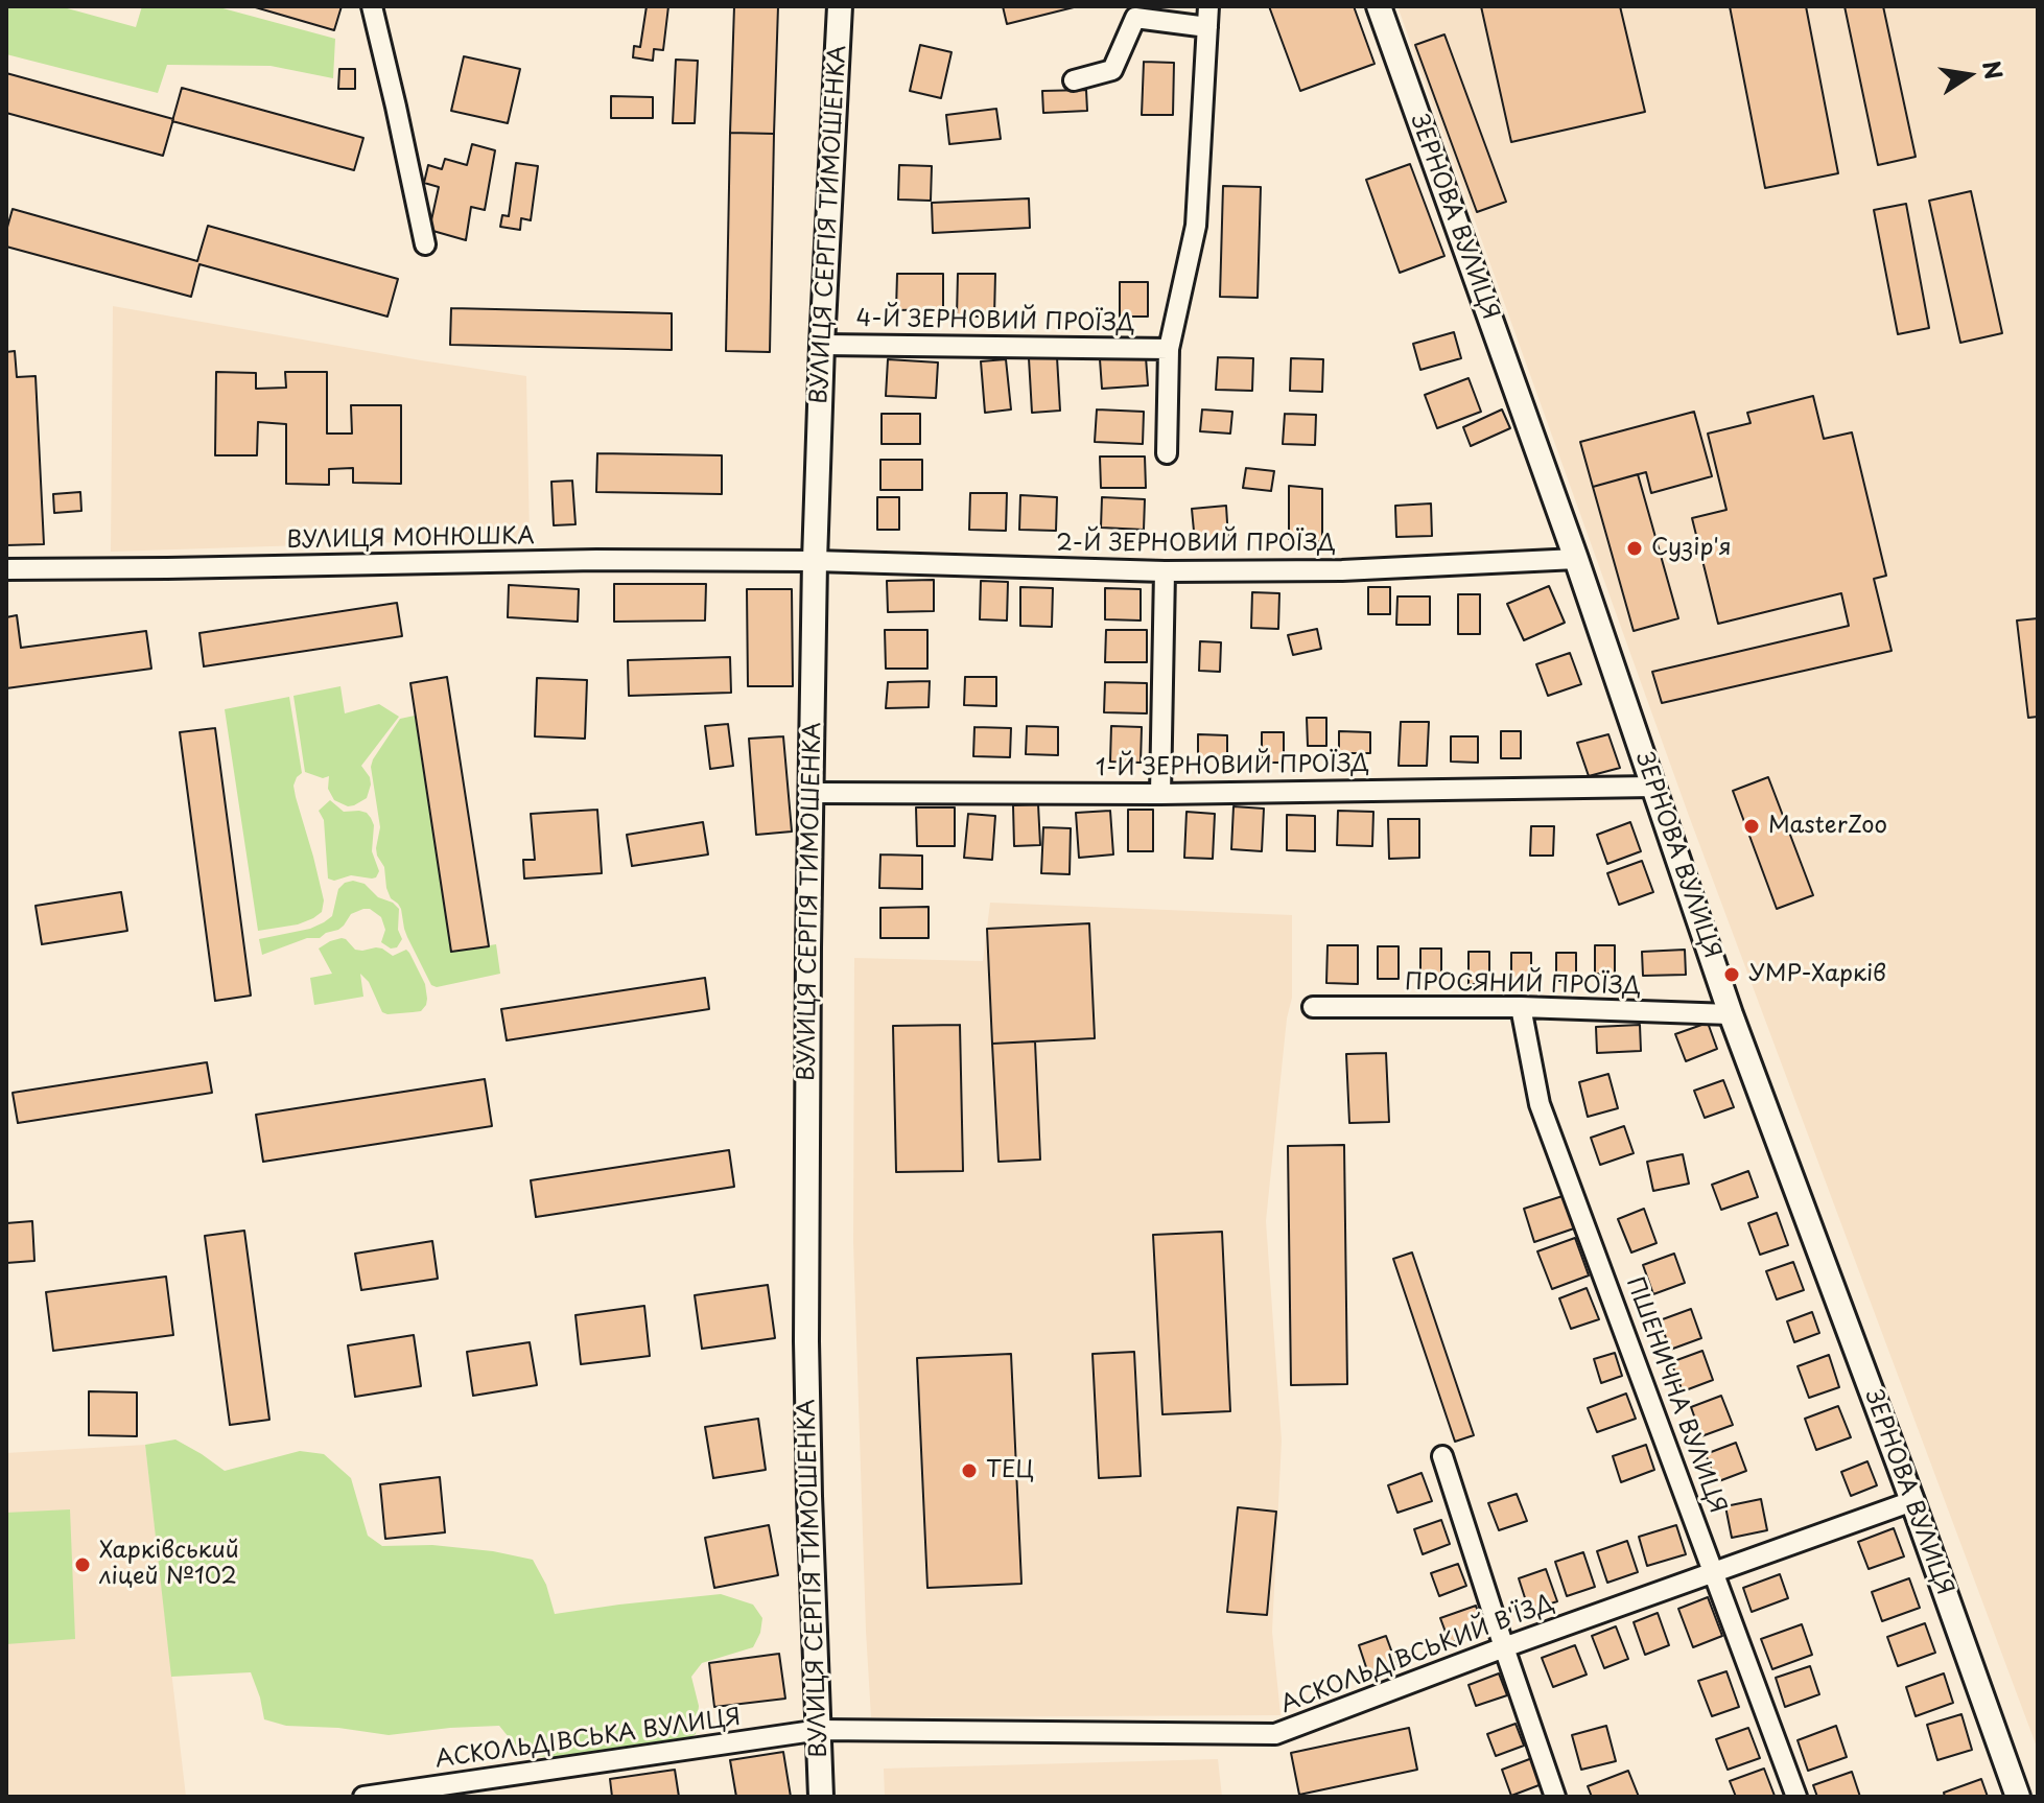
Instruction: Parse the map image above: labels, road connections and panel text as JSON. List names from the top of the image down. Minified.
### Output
{"streets":{"street":["ЗЕРНОВА ВУЛИЦЯ","ВУЛИЦЯ СЕРГІЯ ТИМОШЕНКА","4-Й ЗЕРНОВИЙ ПРОЇЗД","ВУЛИЦЯ МОНЮШКА","2-Й ЗЕРНОВИЙ ПРОЇЗД","1-Й ЗЕРНОВИЙ ПРОЇЗД","ПРОСЯНИЙ ПРОЇЗД","ПШЕНИЧНА ВУЛИЦЯ","АСКОЛЬДІВСЬКИЙ В'ЇЗД","АСКОЛЬДІВСЬКА ВУЛИЦЯ"]},"crossings":[["ЗЕРНОВА ВУЛИЦЯ","2-Й ЗЕРНОВИЙ ПРОЇЗД"],["ЗЕРНОВА ВУЛИЦЯ","1-Й ЗЕРНОВИЙ ПРОЇЗД"],["ЗЕРНОВА ВУЛИЦЯ","ПРОСЯНИЙ ПРОЇЗД"],["ЗЕРНОВА ВУЛИЦЯ","АСКОЛЬДІВСЬКИЙ В'ЇЗД"],["ВУЛИЦЯ СЕРГІЯ ТИМОШЕНКА","4-Й ЗЕРНОВИЙ ПРОЇЗД"],["ВУЛИЦЯ СЕРГІЯ ТИМОШЕНКА","ВУЛИЦЯ МОНЮШКА"],["ВУЛИЦЯ СЕРГІЯ ТИМОШЕНКА","2-Й ЗЕРНОВИЙ ПРОЇЗД"],["ВУЛИЦЯ СЕРГІЯ ТИМОШЕНКА","1-Й ЗЕРНОВИЙ ПРОЇЗД"],["ВУЛИЦЯ СЕРГІЯ ТИМОШЕНКА","АСКОЛЬДІВСЬКИЙ В'ЇЗД"],["ВУЛИЦЯ СЕРГІЯ ТИМОШЕНКА","АСКОЛЬДІВСЬКА ВУЛИЦЯ"],["ВУЛИЦЯ МОНЮШКА","2-Й ЗЕРНОВИЙ ПРОЇЗД"],["ПРОСЯНИЙ ПРОЇЗД","ПШЕНИЧНА ВУЛИЦЯ"],["ПШЕНИЧНА ВУЛИЦЯ","АСКОЛЬДІВСЬКИЙ В'ЇЗД"],["АСКОЛЬДІВСЬКИЙ В'ЇЗД","АСКОЛЬДІВСЬКА ВУЛИЦЯ"]],"places":["Сузір'я","MasterZoo","УМР-Харків","ТЕЦ","Харківський ліцей №102"],"north":"right"}
